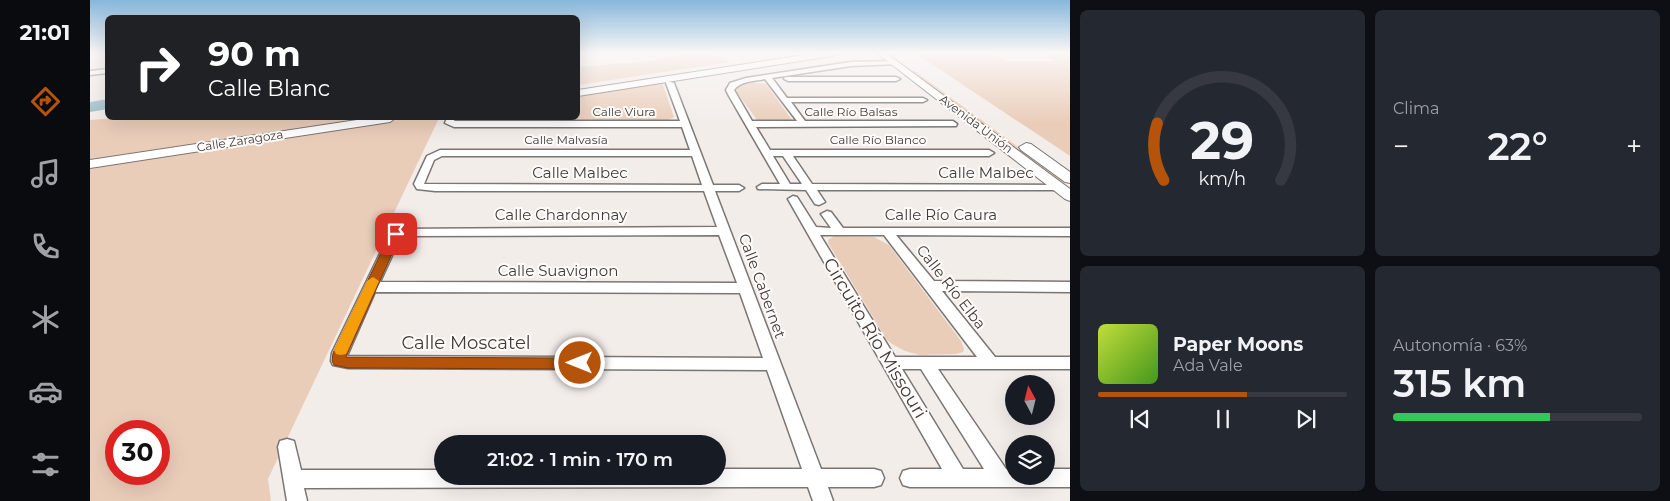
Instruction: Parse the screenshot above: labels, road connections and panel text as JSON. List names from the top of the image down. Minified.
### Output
{"streets":{"street":["Calle Viura","Calle Río Balsas","Avenida Unión","Calle Malvasía","Calle Río Blanco","Calle Zaragoza","Calle Malbec","Calle Chardonnay","Calle Río Caura","Calle Suavignon","Calle Cabernet","Calle Río Elba","Circuito Río Missouri","Calle Moscatel"]},"crossings":[["Calle Viura","Calle Cabernet"],["Calle Río Balsas","Circuito Río Missouri"],["Avenida Unión","Calle Malbec"],["Calle Malvasía","Calle Malbec"],["Calle Malvasía","Calle Cabernet"],["Calle Río Blanco","Circuito Río Missouri"],["Calle Malbec","Calle Cabernet"],["Calle Malbec","Circuito Río Missouri"],["Calle Chardonnay","Calle Suavignon"],["Calle Chardonnay","Calle Cabernet"],["Calle Chardonnay","Calle Moscatel"],["Calle Río Caura","Calle Río Elba"],["Calle Río Caura","Circuito Río Missouri"],["Calle Suavignon","Calle Cabernet"],["Calle Suavignon","Calle Moscatel"],["Calle Cabernet","Calle Moscatel"]],"north":"top","page":{"tabs":"21:01","tile":["Clima",["Autonomía · 63%","315 km"]],"turn":["90 m","Calle Blanc"],"heat":["−","22°","+"],"song":["Paper Moons","Ada Vale"],"limit":"30","trip":"21:02 · 1 min · 170 m","gauge":["29","km/h"]}}
